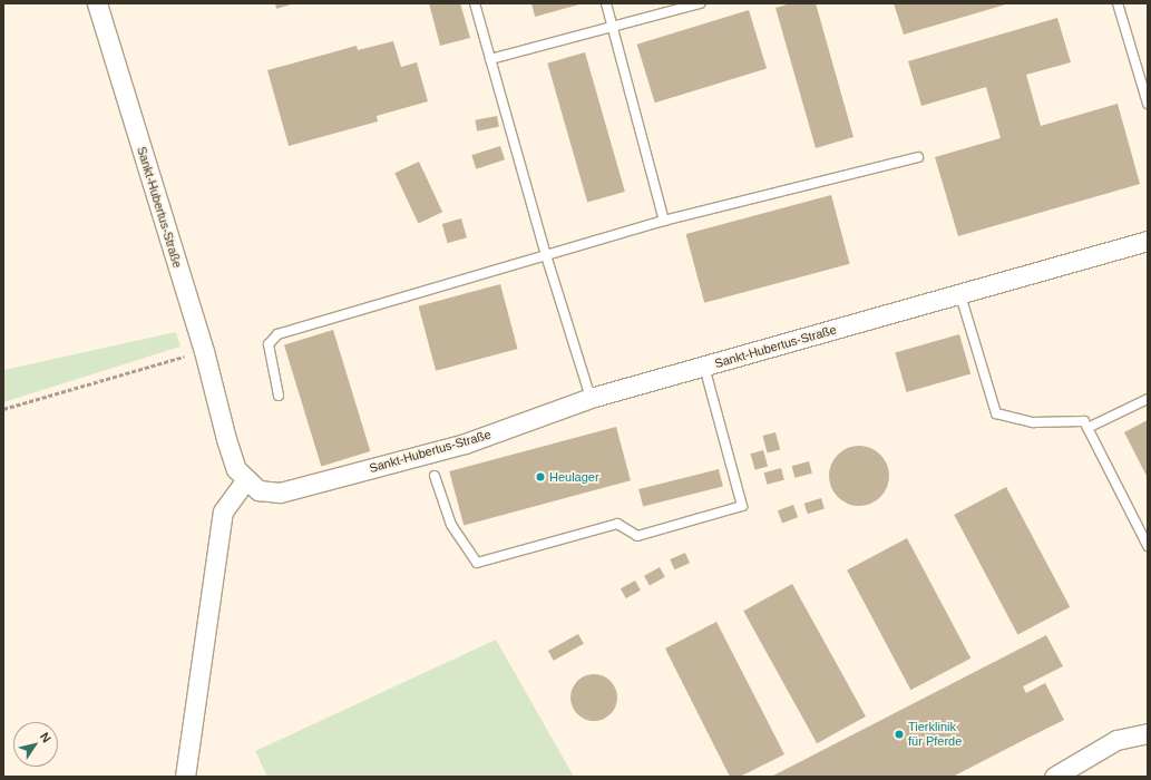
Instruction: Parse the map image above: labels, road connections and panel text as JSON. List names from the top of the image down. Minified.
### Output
{"streets":{"street":["Sankt-Hubertus-Straße"]},"places":["Heulager","Tierklinik für Pferde"],"north":"top right"}
